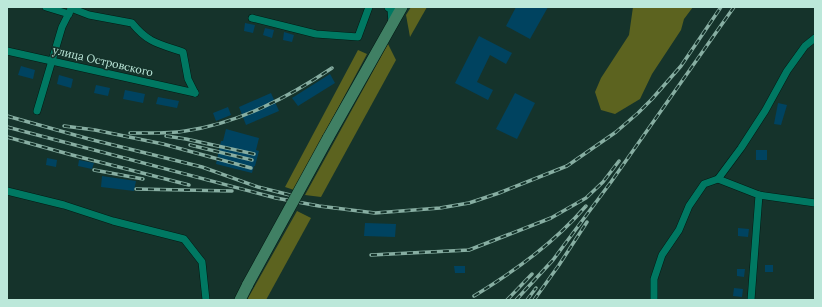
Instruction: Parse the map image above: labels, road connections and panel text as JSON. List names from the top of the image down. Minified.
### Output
{"streets":{"street":["улица Островского"]}}
